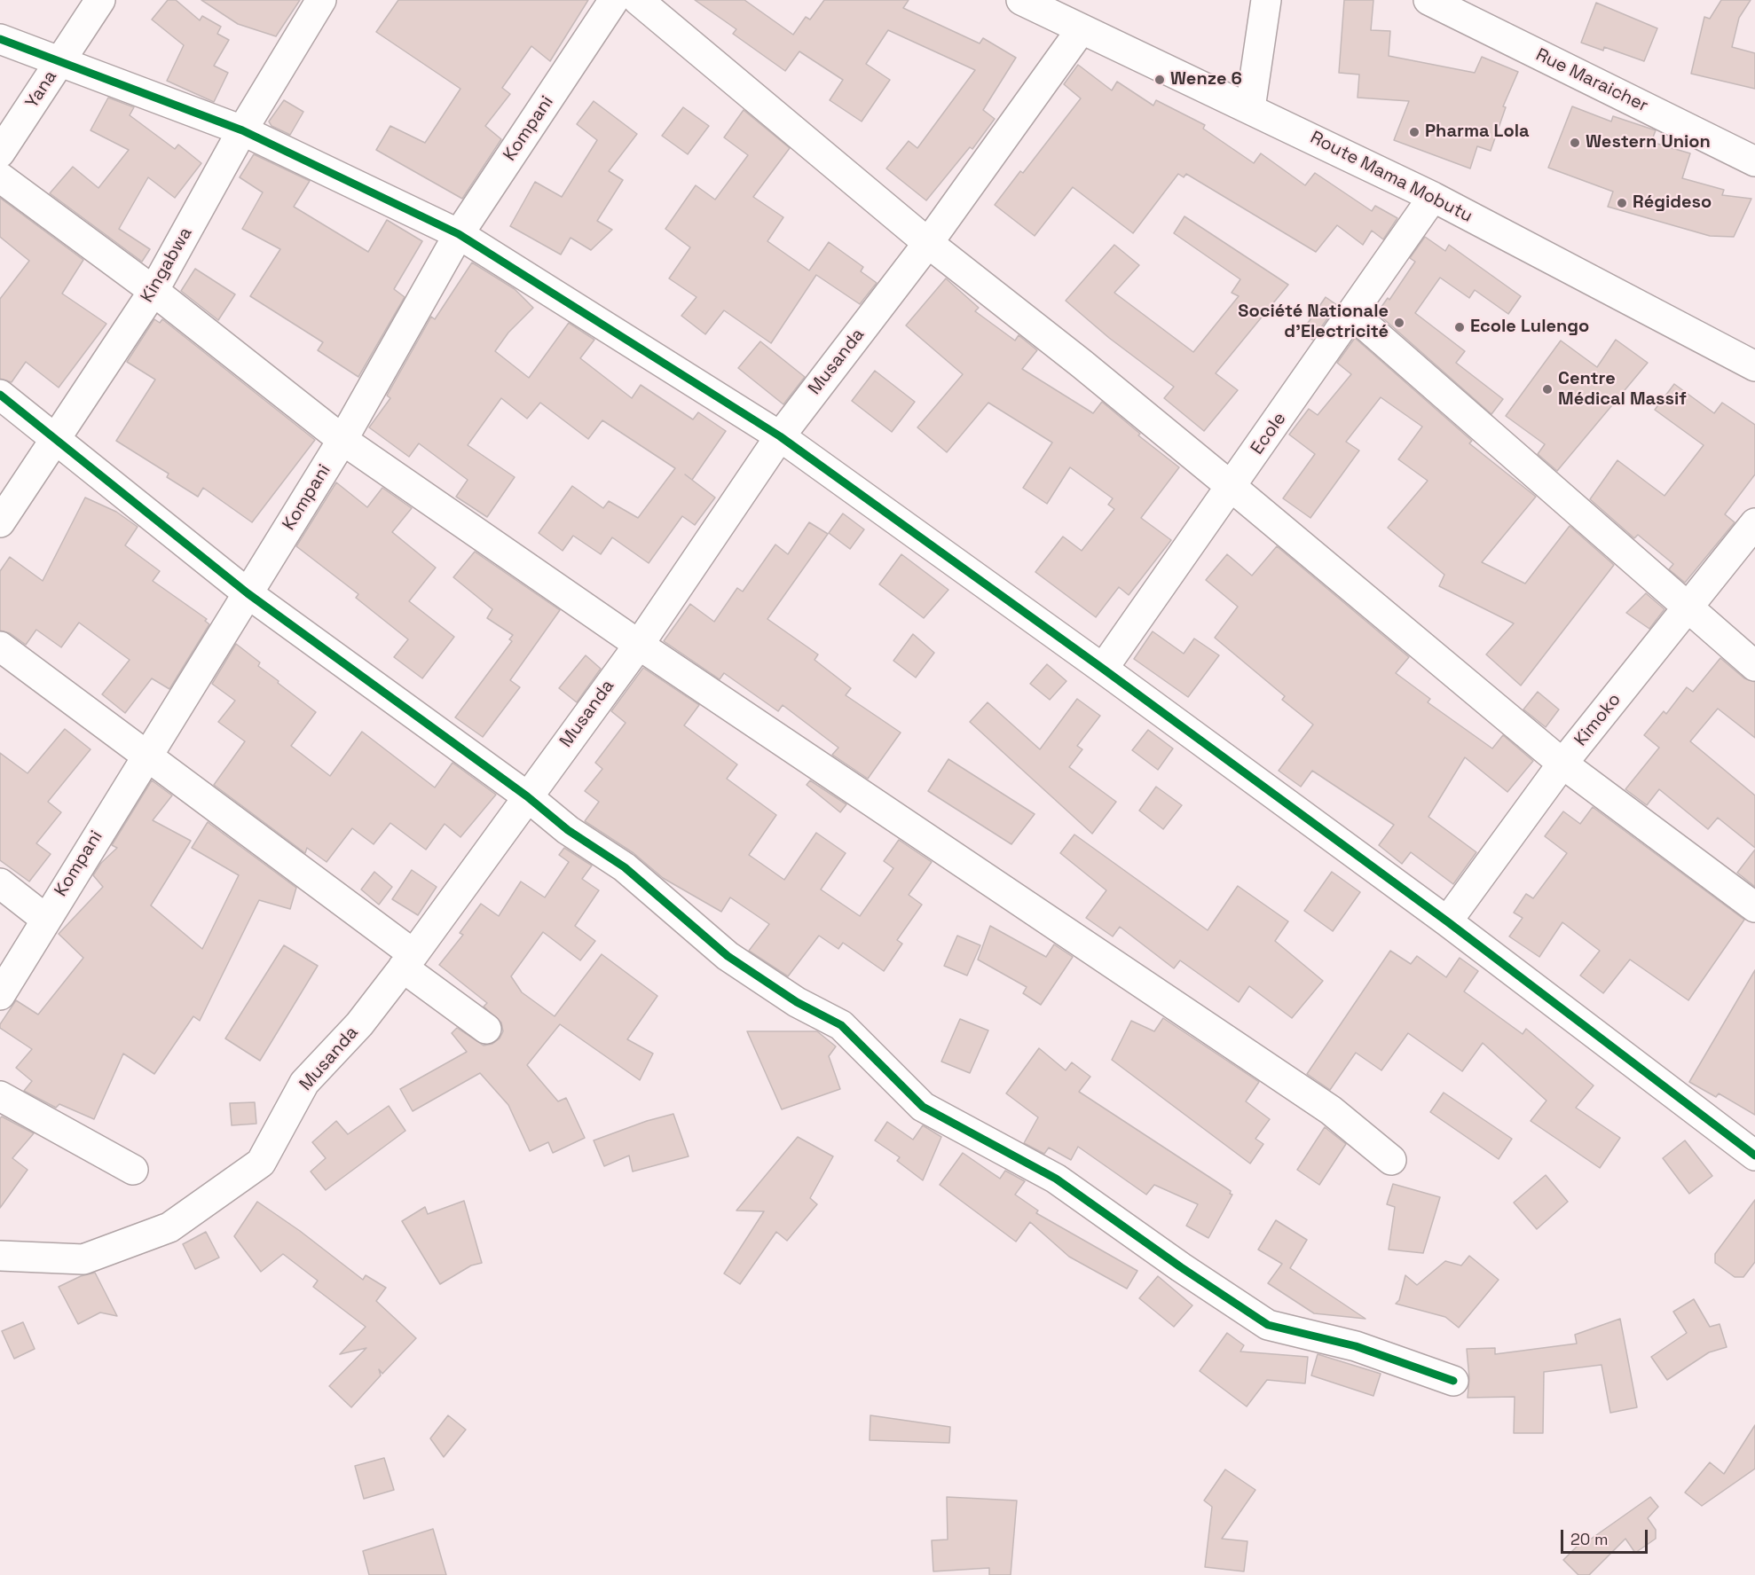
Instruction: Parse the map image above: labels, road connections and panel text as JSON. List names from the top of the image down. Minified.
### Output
{"streets":{"street":["Rue Maraicher","Yana","Kompani","Route Mama Mobutu","Kingabwa","Musanda","Ecole","Kimoko"]},"crossings":[["Route Mama Mobutu","Musanda"],["Route Mama Mobutu","Ecole"]],"places":["Wenze 6","Pharma Lola","Western Union","Régideso","Société Nationale d'Electricité","Ecole Lulengo","Centre Médical Massif"],"scale_bar":"20 m"}
